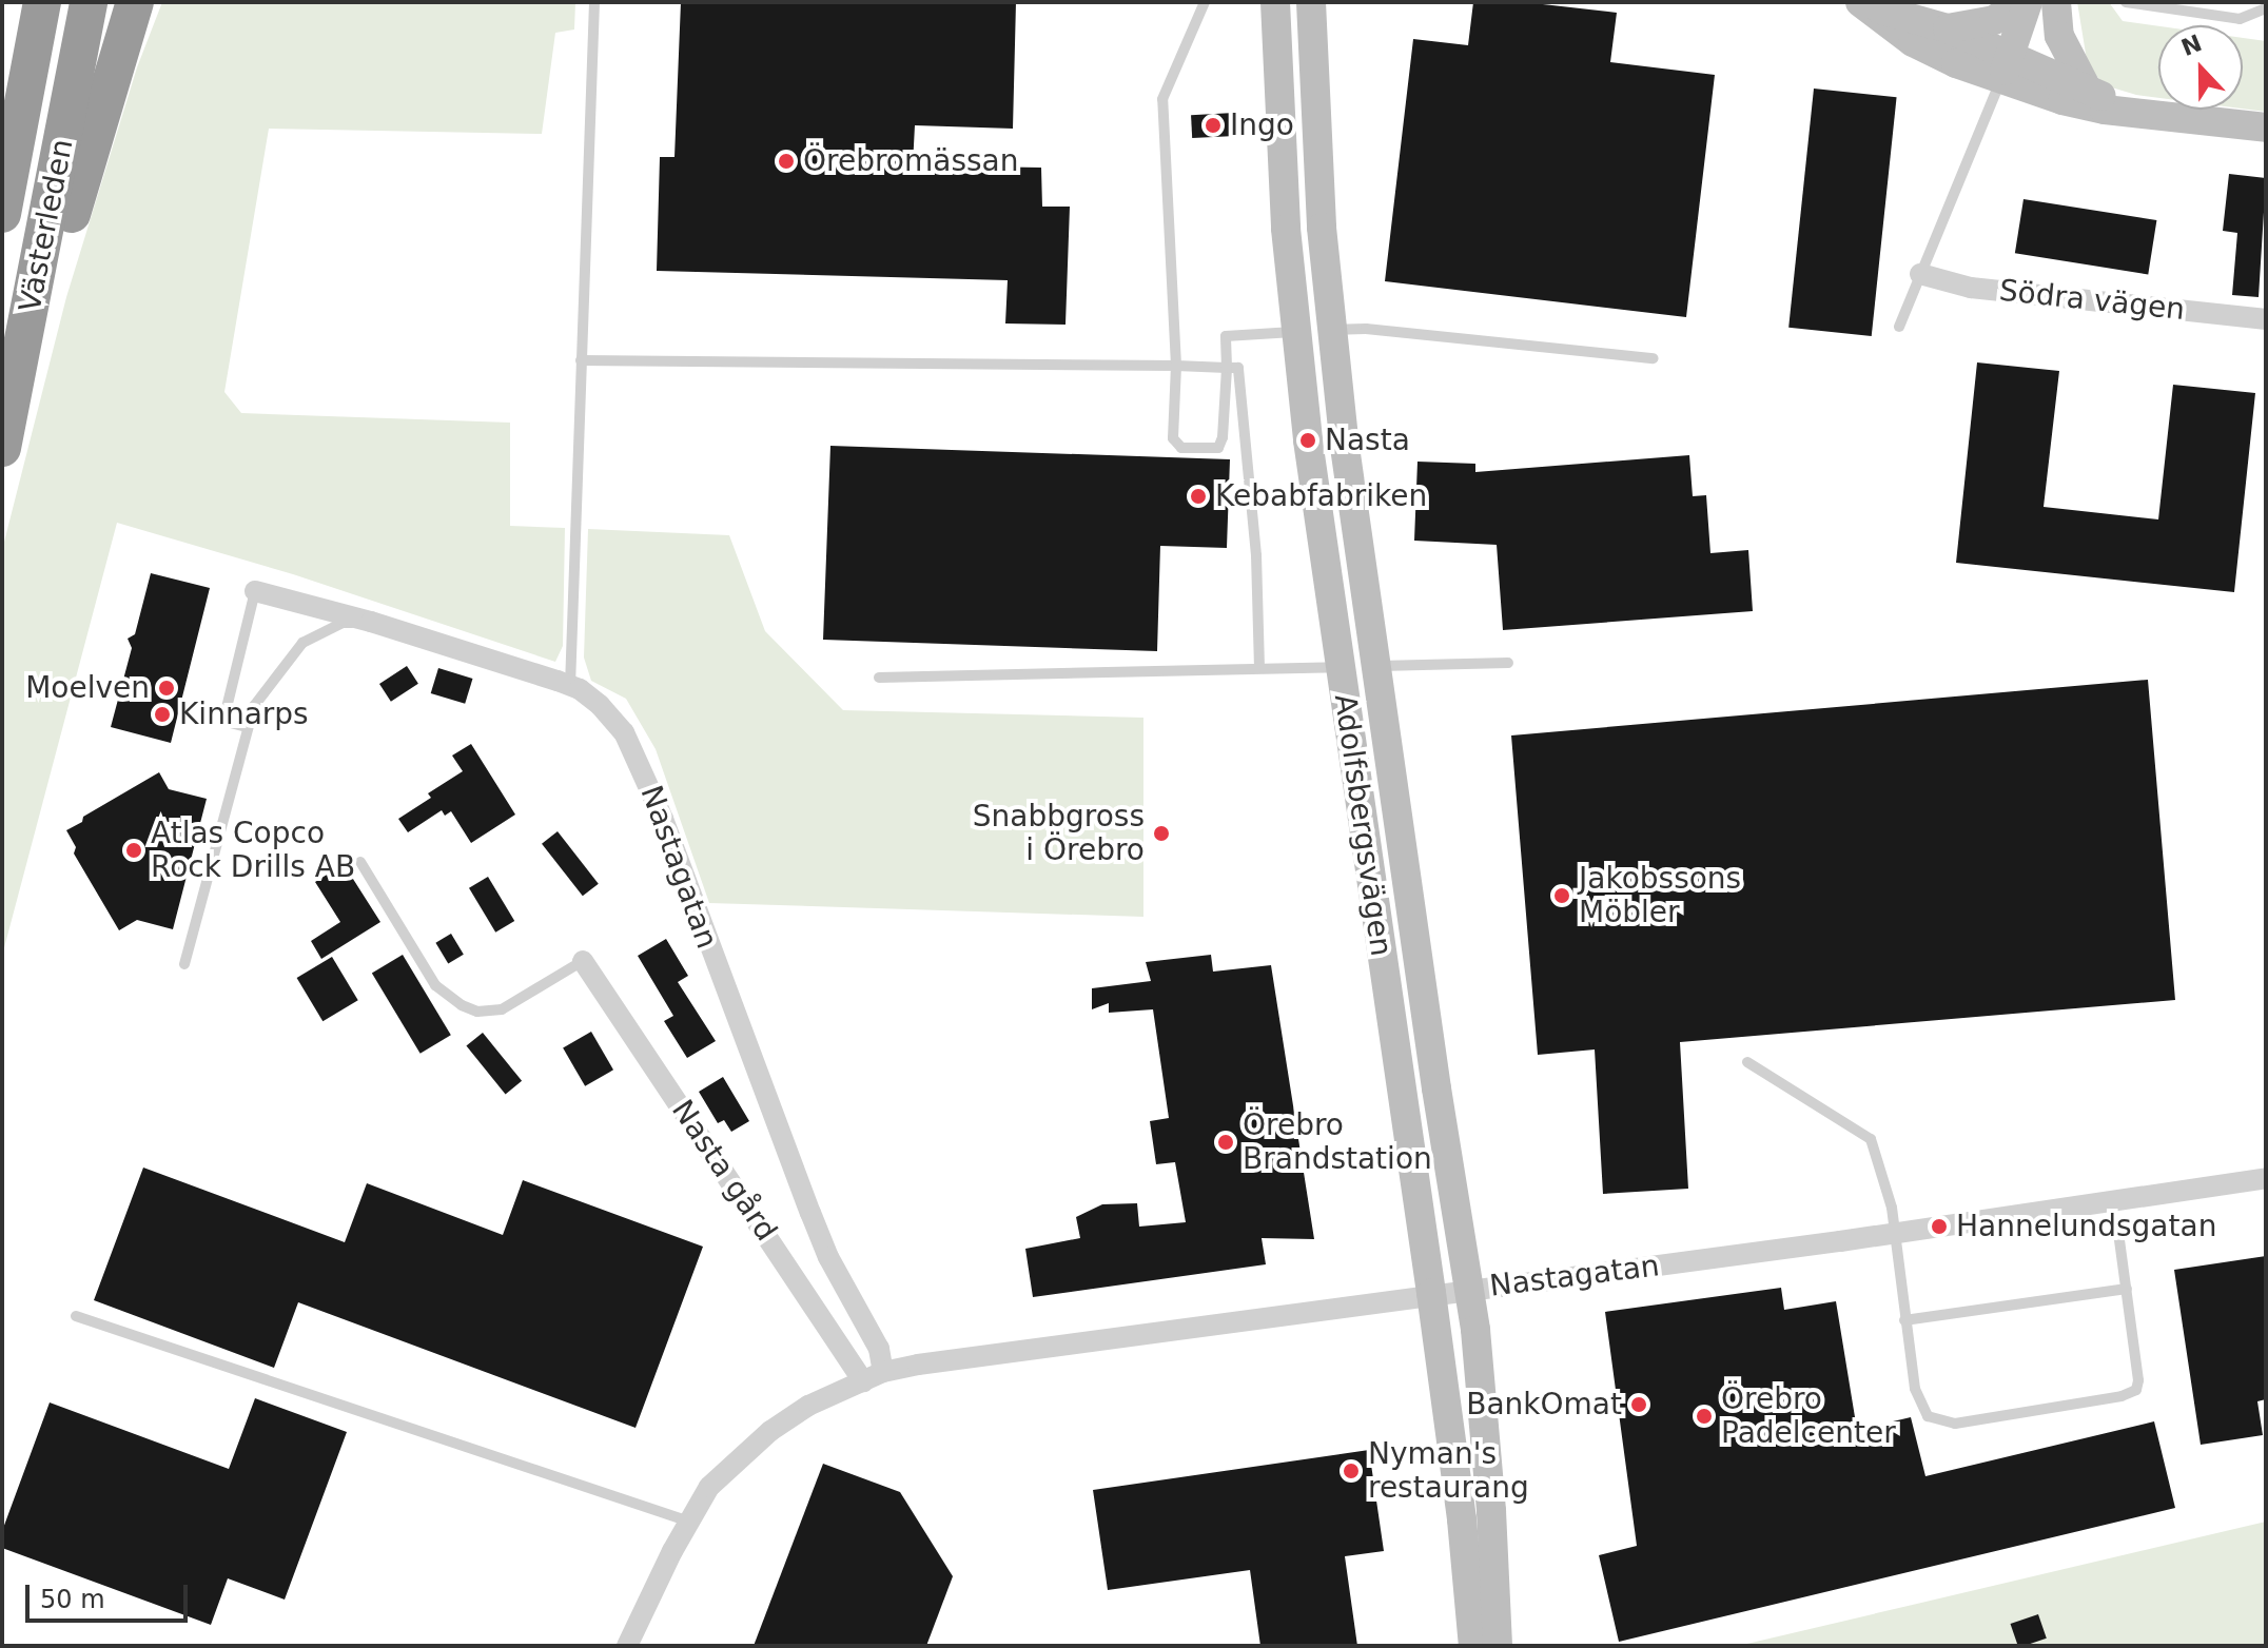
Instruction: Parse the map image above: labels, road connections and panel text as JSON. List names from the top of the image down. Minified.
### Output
{"streets":{"highway":["Västerleden"],"main road":["Adolfsbergsvägen"],"street":["Södra vägen","Nastagatan","Nasta gård"]},"crossings":[["Adolfsbergsvägen","Nastagatan"],["Nastagatan","Nasta gård"]],"places":["Ingo","Örebromässan","Nasta","Kebabfabriken","Moelven","Kinnarps","Snabbgross i Örebro","Atlas Copco Rock Drills AB","Jakobssons Möbler","Örebro Brandstation","Hannelundsgatan","BankOmat","Örebro Padelcenter","Nyman's restaurang"],"scale_bar":"50 m","north":"top"}
